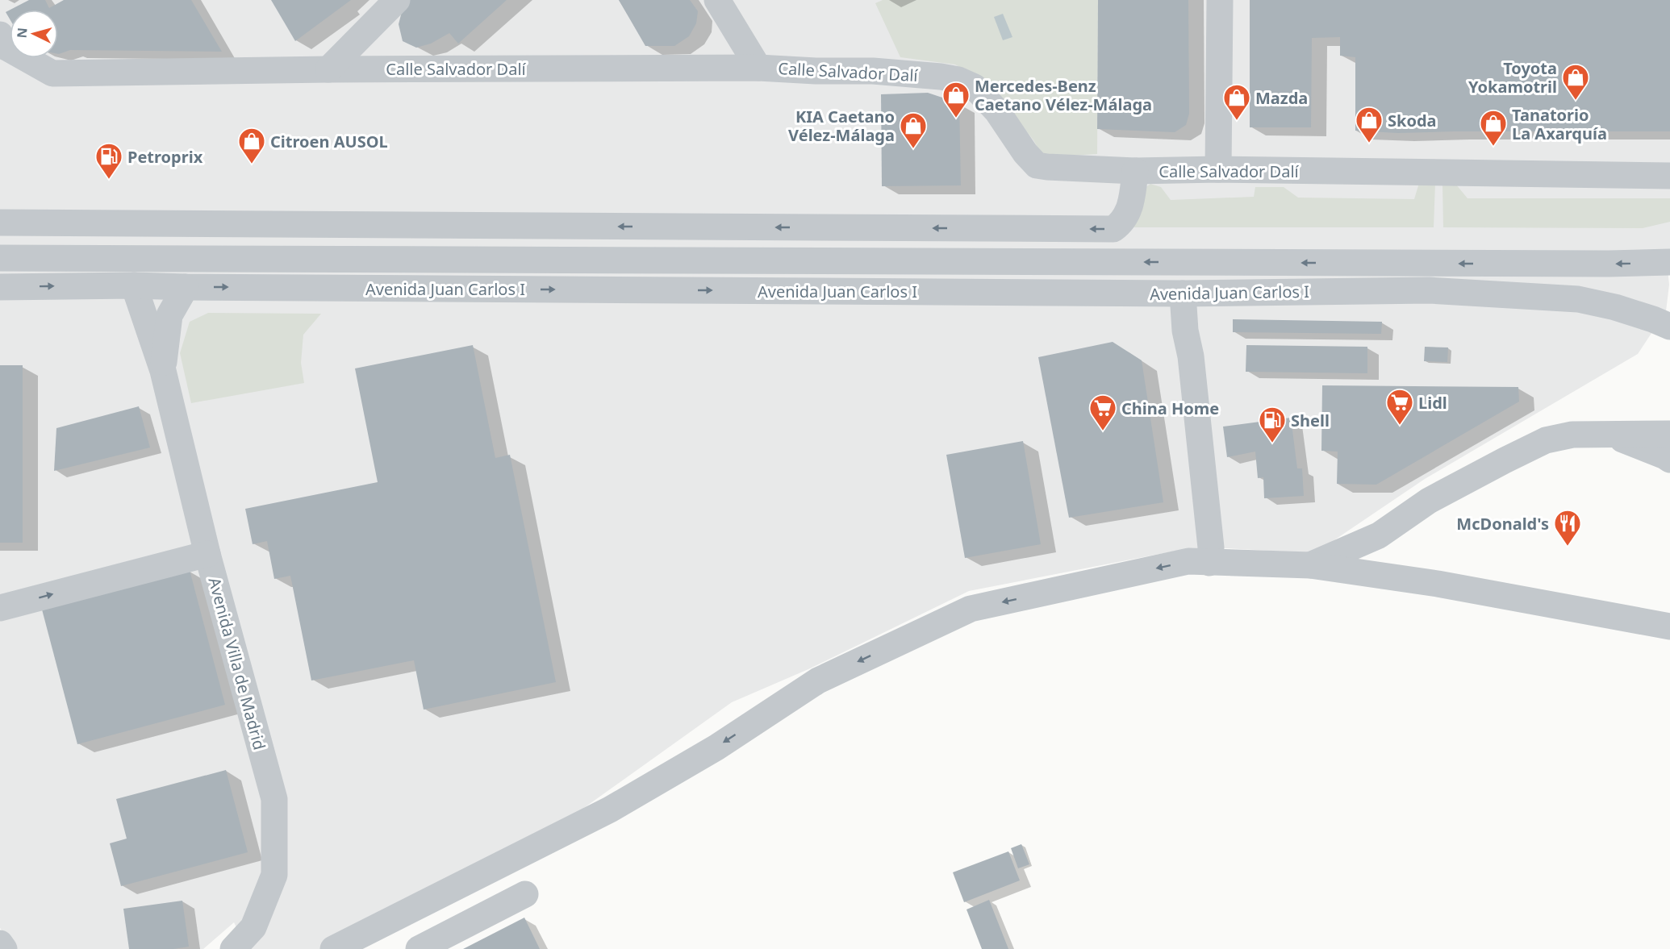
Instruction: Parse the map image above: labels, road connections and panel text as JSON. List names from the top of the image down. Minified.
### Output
{"streets":{"street":["Calle Salvador Dalí","Avenida Juan Carlos I","Avenida Villa de Madrid"]},"crossings":[["Avenida Juan Carlos I","Avenida Villa de Madrid"]],"places":{"shop":["Toyota Yokamotril","Mercedes-Benz Caetano Vélez-Málaga","Mazda","Skoda","Tanatorio La Axarquía","KIA Caetano Vélez-Málaga","Citroen AUSOL"],"fuel station":["Petroprix","Shell"],"supermarket":["Lidl","China Home"],"restaurant":["McDonald's"]},"north":"left"}
